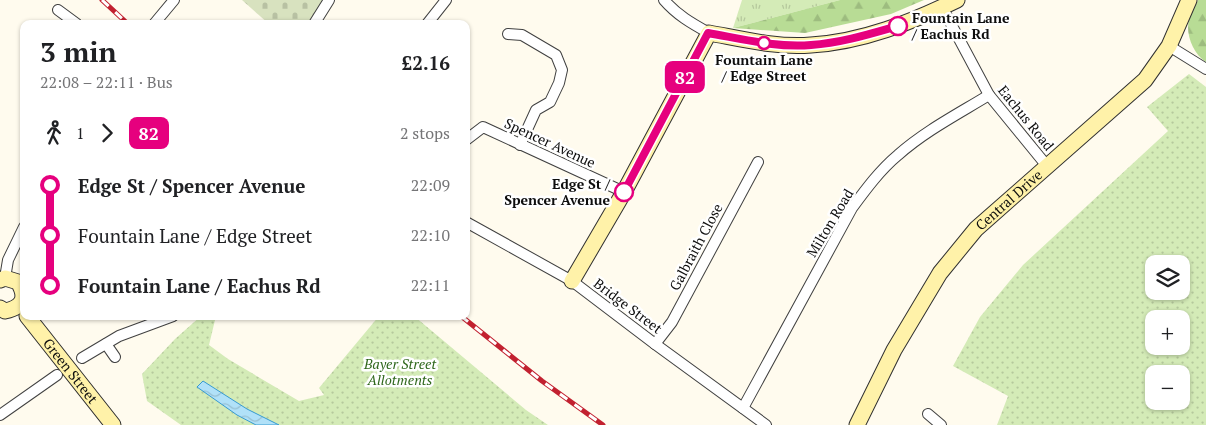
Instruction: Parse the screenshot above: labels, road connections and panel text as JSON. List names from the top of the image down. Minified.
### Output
{"streets":{"street":["Eachus Road","Spencer Avenue","Central Drive","Milton Road","Galbraith Close","Bridge Street","Green Street"]},"crossings":[["Eachus Road","Central Drive"],["Eachus Road","Milton Road"],["Milton Road","Bridge Street"],["Galbraith Close","Bridge Street"]],"parks":["Bayer Street Allotments"],"places":["Fountain Lane / Eachus Rd","Fountain Lane / Edge Street","Edge St / Spencer Avenue"],"lines":["bus line 82"],"page":{"on_map":"82","heading":["3 min","22:08 – 22:11 · Bus","£2.16"],"legs":["1","82","2 stops"],"list":[{"name":"Edge St / Spencer Avenue","value":"22:09"},{"name":"Fountain Lane / Edge Street","value":"22:10"},{"name":"Fountain Lane / Eachus Rd","value":"22:11"}],"map_buttons":["+","−"]}}
